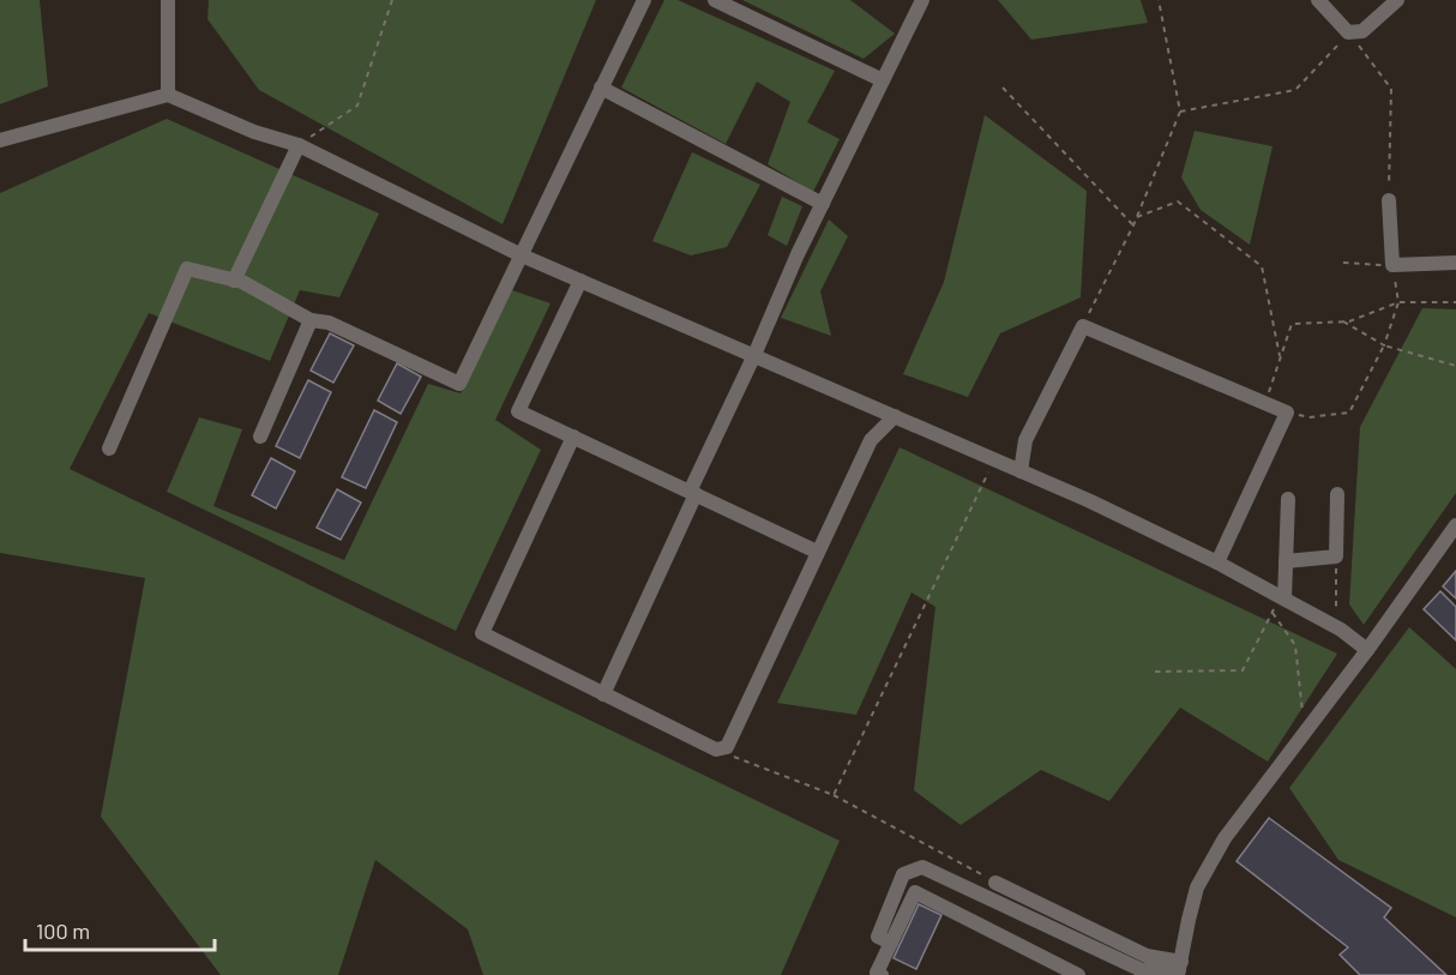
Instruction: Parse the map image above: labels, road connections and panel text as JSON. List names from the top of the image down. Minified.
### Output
{"scale_bar":"100 m"}
